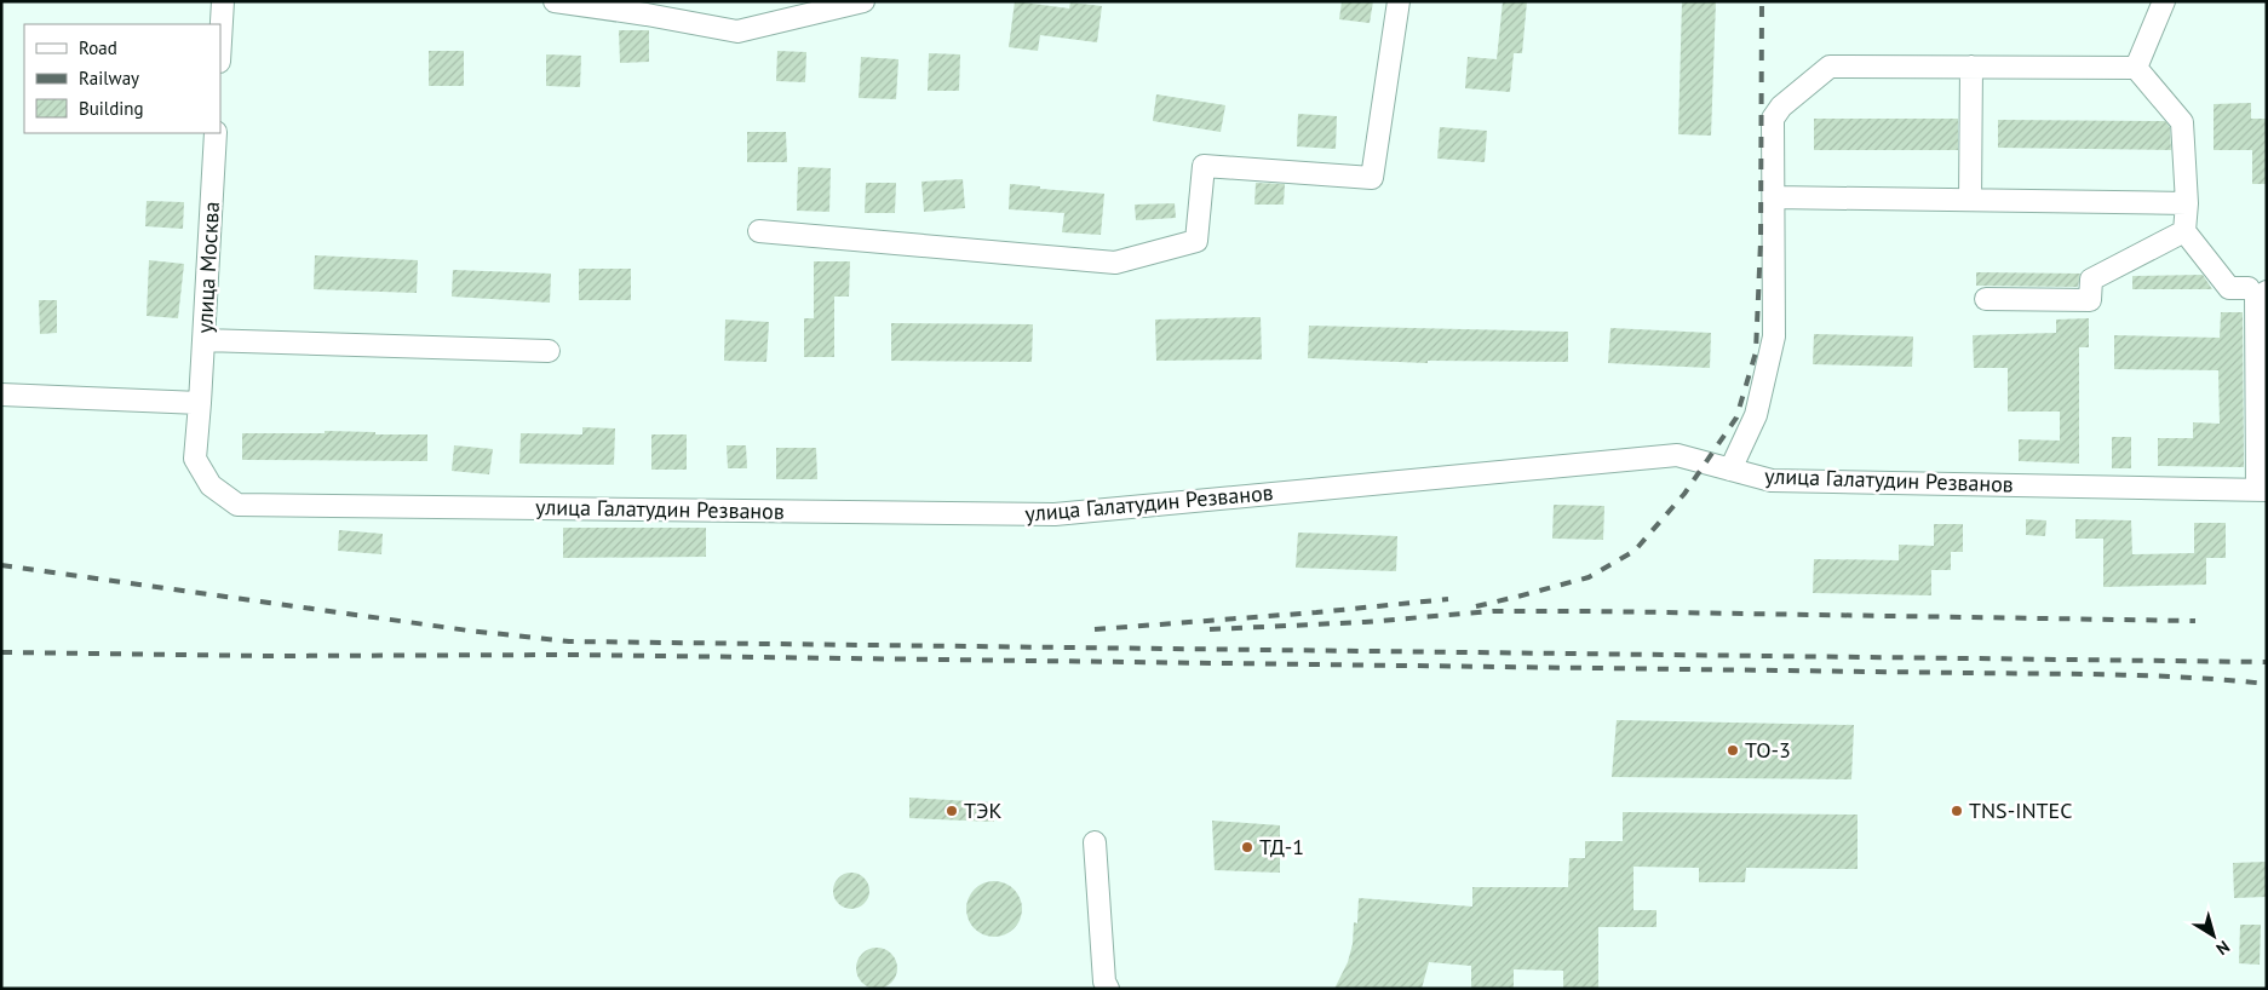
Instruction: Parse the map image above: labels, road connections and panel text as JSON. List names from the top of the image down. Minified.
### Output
{"streets":{"street":["улица Москва","улица Галатудин Резванов"]},"crossings":[["улица Москва","улица Галатудин Резванов"]],"places":["ТО-3","ТЭК","TNS-INTEC","ТД-1"],"legend":["Road","Railway","Building"],"north":"bottom right"}
